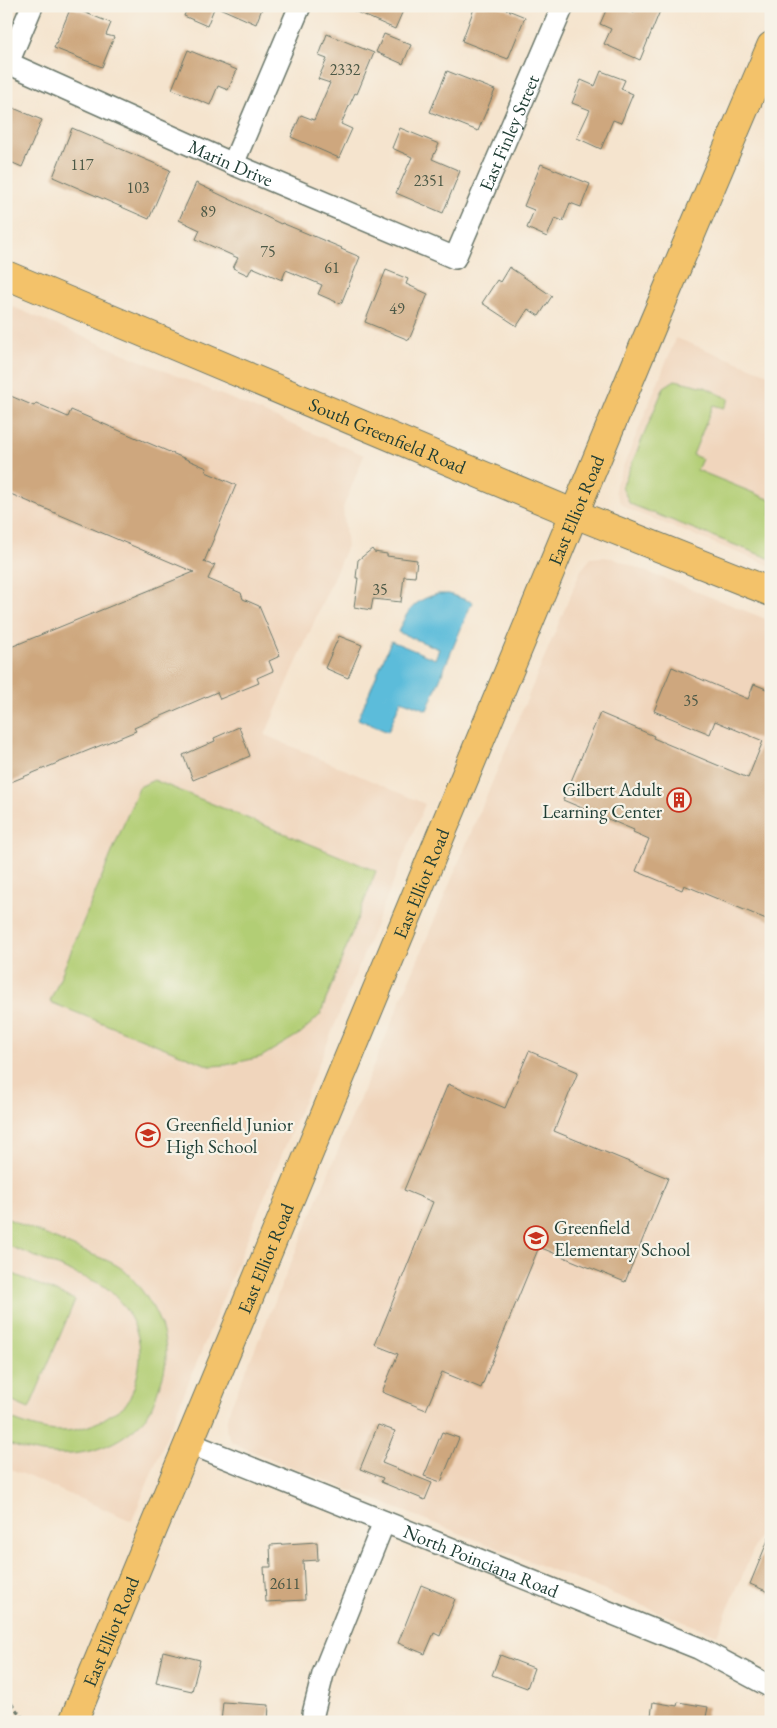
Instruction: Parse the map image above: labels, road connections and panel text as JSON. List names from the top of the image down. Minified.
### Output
{"streets":{"main road":["South Greenfield Road","East Elliot Road"],"street":["East Finley Street","Marin Drive","North Poinciana Road"]},"crossings":[["East Finley Street","Marin Drive"],["South Greenfield Road","East Elliot Road"],["East Elliot Road","North Poinciana Road"]],"places":{"building":["Gilbert Adult Learning Center"],"school or university":["Greenfield Junior High School","Greenfield Elementary School"]},"house_numbers":["2332","117","2351","103","89","75","61","49","35","35","2611"]}
